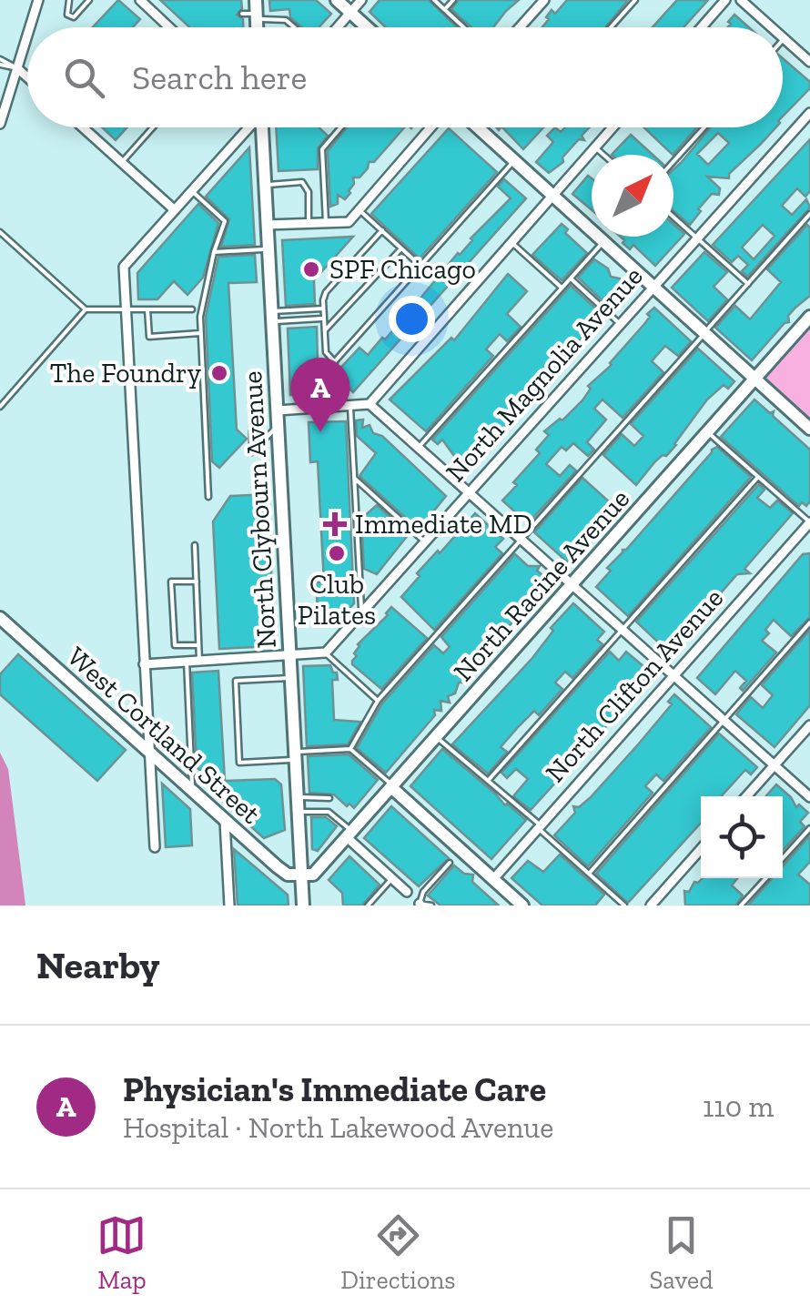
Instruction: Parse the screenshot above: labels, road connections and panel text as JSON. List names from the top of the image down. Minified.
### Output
{"streets":{"main road":["North Clybourn Avenue","North Racine Avenue","West Cortland Street"],"street":["North Magnolia Avenue","North Clifton Avenue"]},"crossings":[["North Clybourn Avenue","North Racine Avenue"],["North Clybourn Avenue","West Cortland Street"],["North Racine Avenue","West Cortland Street"]],"places":{"other":["SPF Chicago","The Foundry","Club Pilates"],"health":["Immediate MD"]},"north":"top right","page":{"search":"Search here","pins":"A","heading":"Nearby","list":[{"mark":"A","name":"Physician's Immediate Care","note":"Hospital · North Lakewood Avenue","value":"110 m"}],"nav":["Map","Directions","Saved"]}}
